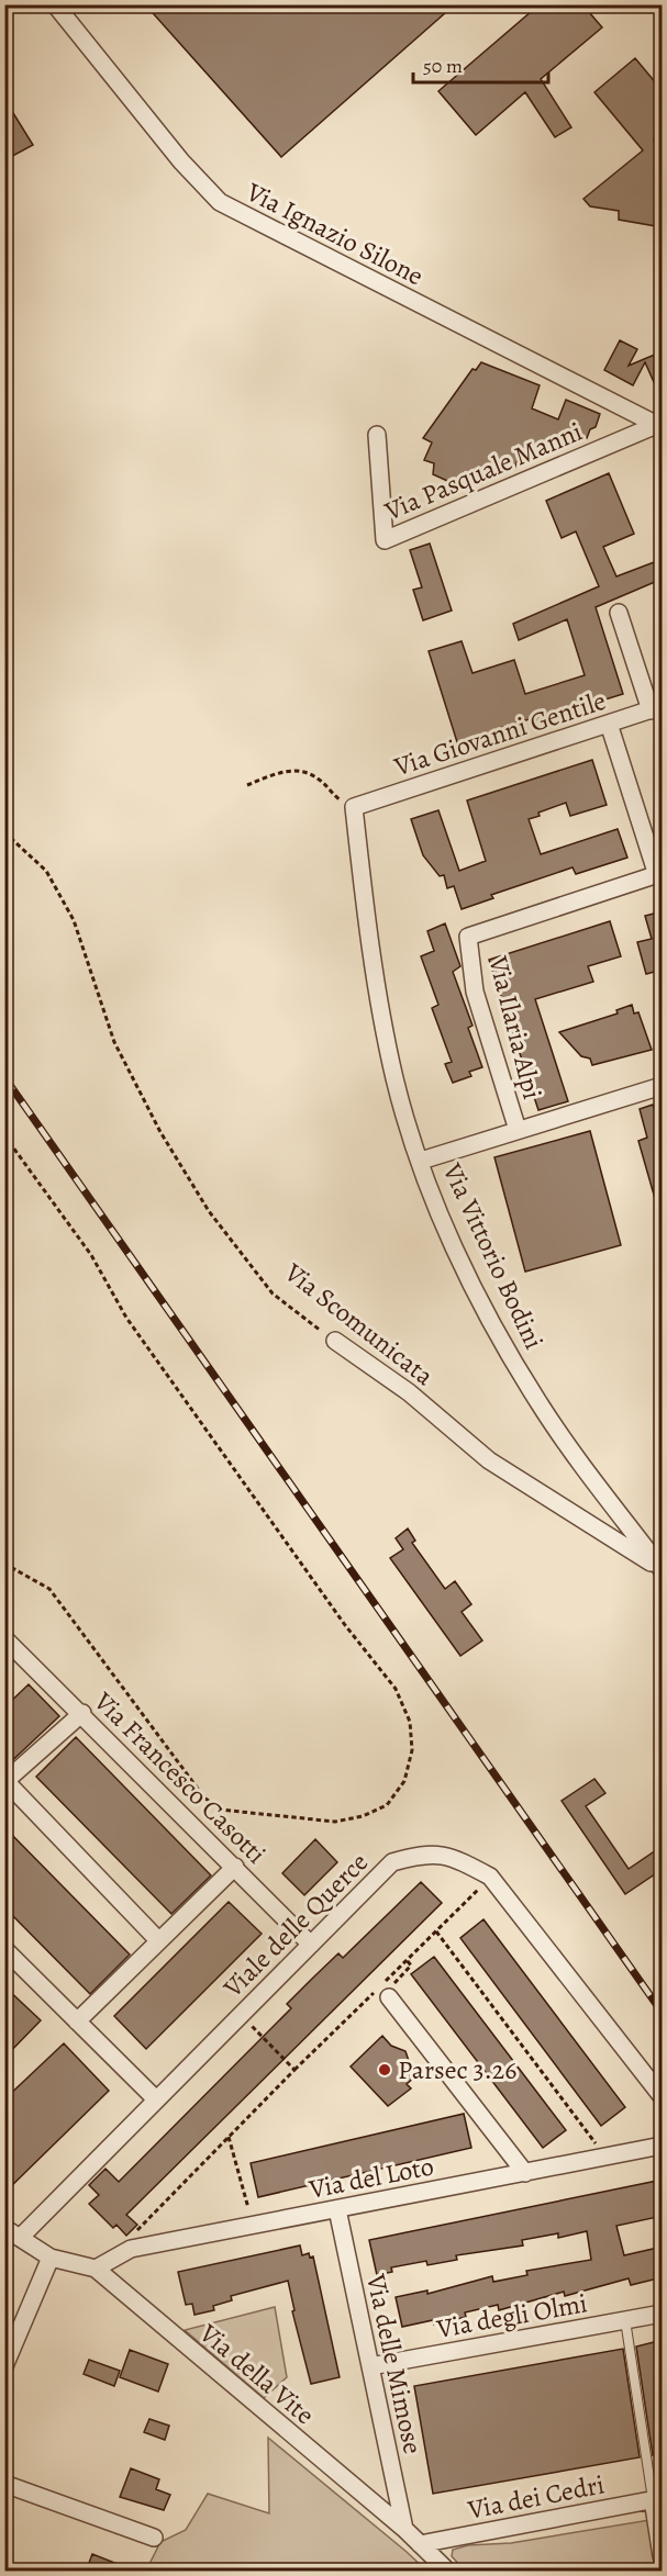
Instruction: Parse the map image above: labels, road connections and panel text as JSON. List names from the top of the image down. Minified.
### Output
{"streets":{"street":["Via Ignazio Silone","Via Pasquale Manni","Via Giovanni Gentile","Via Ilaria Alpi","Via Vittorio Bodini","Via Scomunicata","Via Francesco Casotti","Viale delle Querce","Via del Loto","Via degli Olmi","Via delle Mimose","Via della Vite","Via dei Cedri"]},"crossings":[["Via Ignazio Silone","Via Pasquale Manni"],["Via Giovanni Gentile","Via Vittorio Bodini"],["Via Vittorio Bodini","Via Scomunicata"],["Via Francesco Casotti","Viale delle Querce"],["Viale delle Querce","Via della Vite"],["Via del Loto","Via delle Mimose"],["Via del Loto","Via della Vite"],["Via degli Olmi","Via delle Mimose"],["Via delle Mimose","Via della Vite"],["Via della Vite","Via dei Cedri"]],"places":["Parsec 3.26"],"scale_bar":"50 m"}
